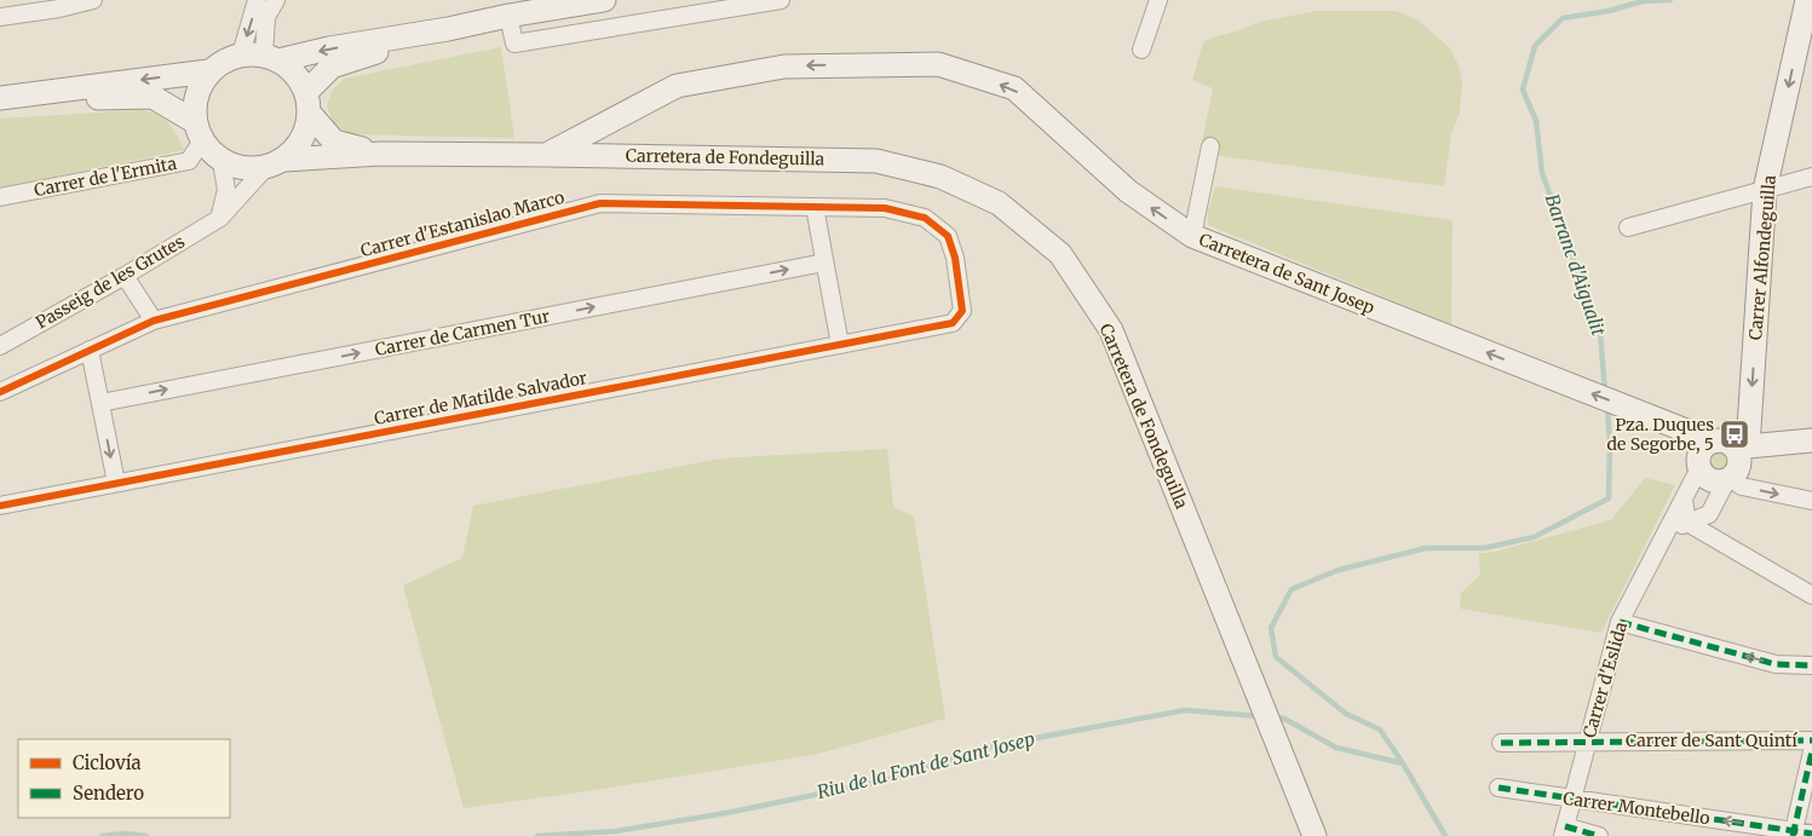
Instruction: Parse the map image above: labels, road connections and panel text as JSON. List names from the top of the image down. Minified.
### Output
{"streets":{"street":["Carretera de Fondeguilla","Carrer de l'Ermita","Carrer d'Estanislao Marco","Carrer Alfondeguilla","Carretera de Sant Josep","Passeig de les Grutes","Carrer de Carmen Tur","Carrer de Matilde Salvador","Carrer d'Eslida","Carrer de Sant Quintí","Carrer Montebello"]},"crossings":[["Carretera de Fondeguilla","Carrer de l'Ermita"],["Carretera de Fondeguilla","Carretera de Sant Josep"],["Carretera de Fondeguilla","Passeig de les Grutes"],["Carrer de l'Ermita","Passeig de les Grutes"],["Carrer d'Estanislao Marco","Carrer de Matilde Salvador"],["Carrer Alfondeguilla","Carretera de Sant Josep"],["Carrer Alfondeguilla","Carrer d'Eslida"],["Carretera de Sant Josep","Carrer d'Eslida"],["Carrer d'Eslida","Carrer de Sant Quintí"],["Carrer d'Eslida","Carrer Montebello"]],"one_way":["Carrer Alfondeguilla","Carretera de Sant Josep","Carrer de Carmen Tur","Carrer Montebello"],"water":["Barranc d'Aigualit","Riu de la Font de Sant Josep"],"places":{"bus stop":["Pza. Duques de Segorbe, 5"]},"legend":["Ciclovía","Sendero"]}
